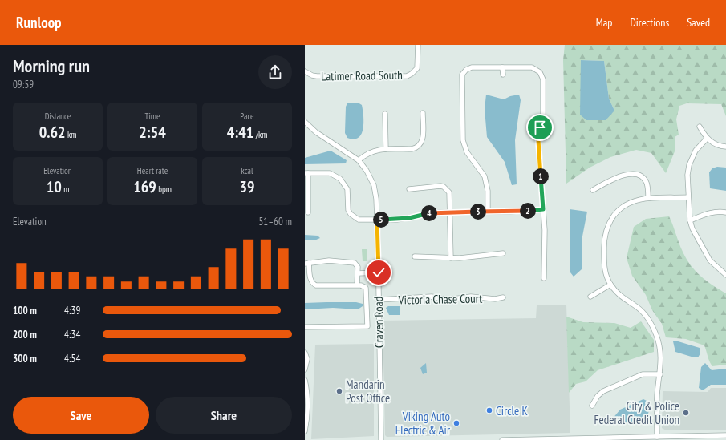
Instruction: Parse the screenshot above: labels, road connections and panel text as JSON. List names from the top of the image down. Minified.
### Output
{"streets":{"street":["Latimer Road South","Victoria Chase Court","Craven Road"]},"crossings":[["Victoria Chase Court","Craven Road"]],"places":["Mandarin Post Office","Circle K","City & Police Federal Credit Union","Viking Auto Electric & Air"],"page":{"header":"Runloop","nav":["Map","Directions","Saved"],"heading":["Morning run","09:59"],"stats":[["Distance","0.62 km"],["Time","2:54"],["Pace","4:41 /km"],["Elevation","10 m"],["Heart rate","169 bpm"],["kcal","39"]],"pins":["1","2","3","4","5"],"chart":["Elevation","51–60 m"],"list":[{"name":"100 m","note":"4:39"},{"name":"200 m","note":"4:34"},{"name":"300 m","note":"4:54"}],"buttons":["Save","Share"]}}
